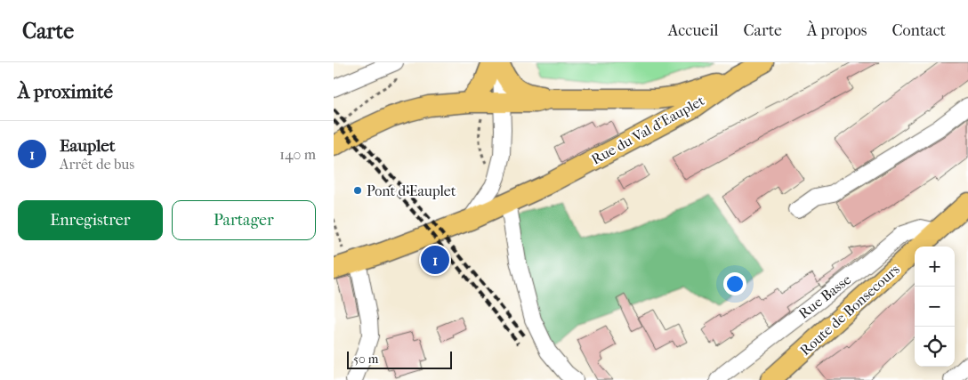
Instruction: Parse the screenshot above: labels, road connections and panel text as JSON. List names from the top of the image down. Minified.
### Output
{"streets":{"main road":["Rue du Val d'Eauplet","Route de Bonsecours"],"street":["Rue Basse"]},"crossings":[["Rue Basse","Route de Bonsecours"]],"places":["Pont d'Eauplet"],"scale_bar":"50 m","page":{"header":"Carte","nav":["Accueil","Carte","À propos","Contact"],"heading":"À proximité","list":[{"mark":"1","name":"Eauplet","note":"Arrêt de bus","value":"140 m"}],"buttons":["Enregistrer","Partager"],"pins":"1","map_buttons":["+","−"],"scale":"50 m"}}
